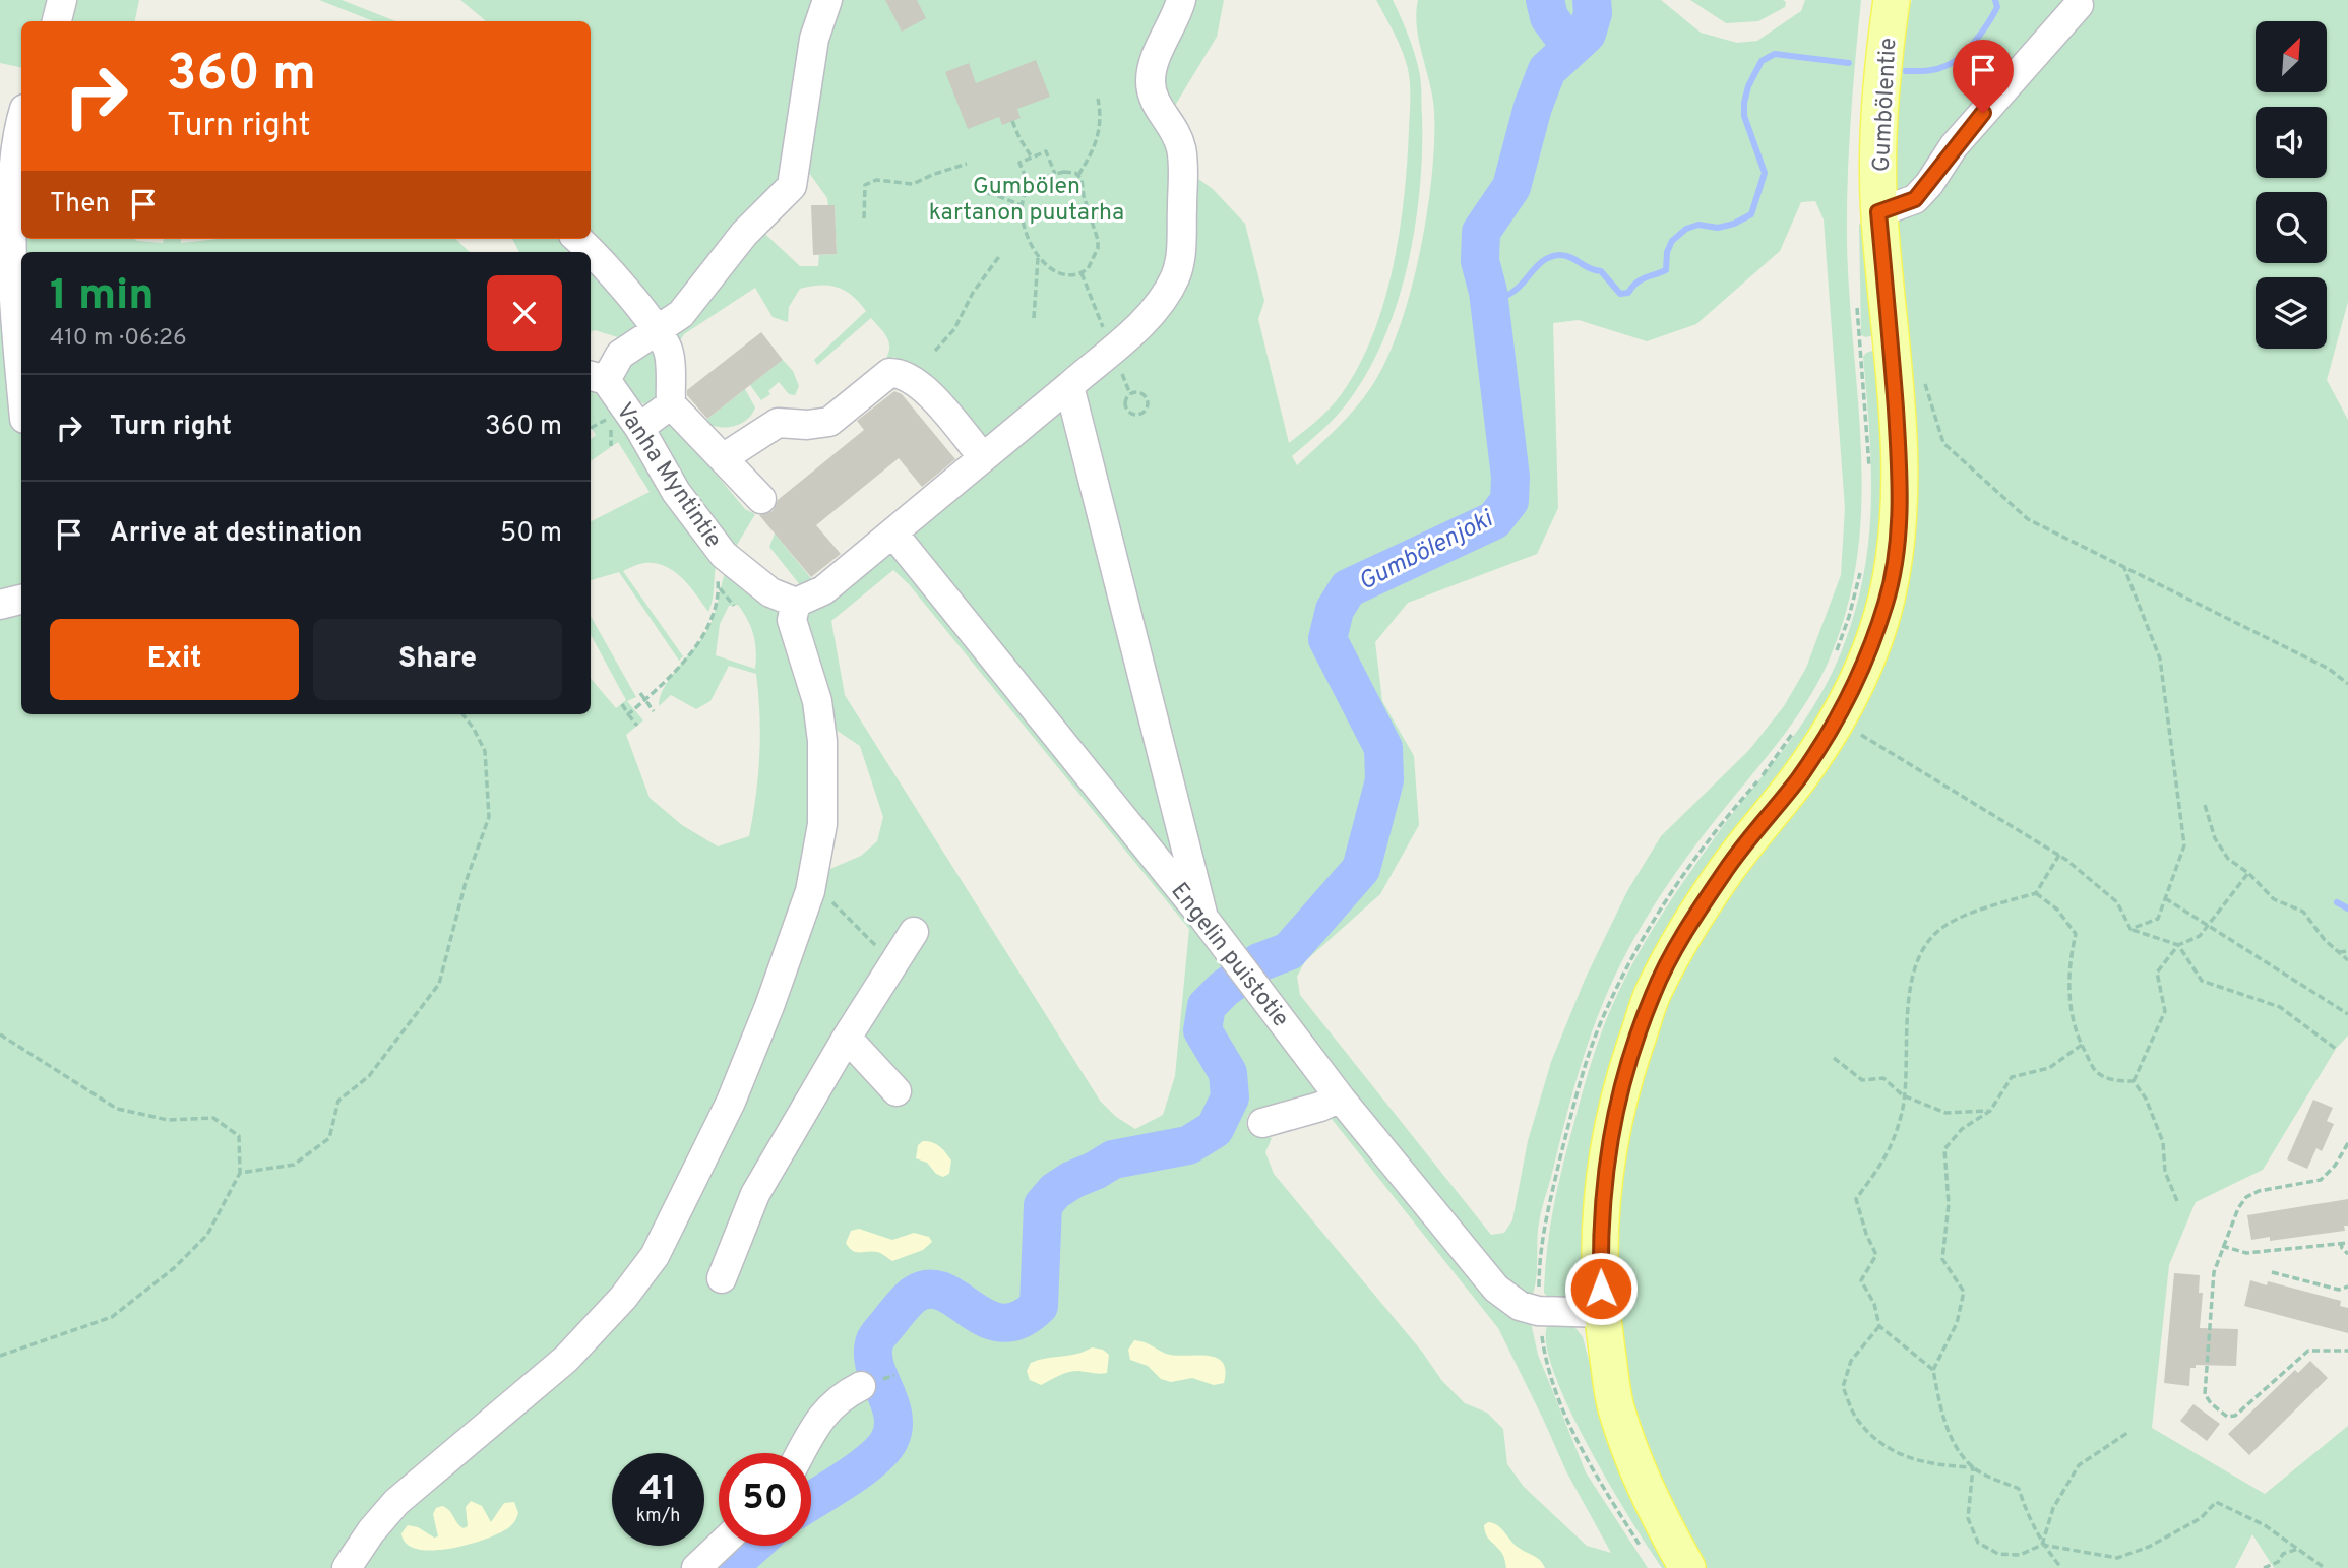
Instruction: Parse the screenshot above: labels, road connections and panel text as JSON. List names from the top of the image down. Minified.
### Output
{"streets":{"main road":["Gumbölentie"],"street":["Vanha Myntintie","Engelin puistotie"]},"crossings":[["Gumbölentie","Engelin puistotie"]],"water":["Gumbölenjoki"],"parks":["Gumbölen kartanon puutarha"],"north":"top right","page":{"turn":["360 m","Turn right"],"then":"Then","heading":["1 min","410 m · 06:26"],"list":[{"name":"Turn right","value":"360 m"},{"name":"Arrive at destination","value":"50 m"}],"buttons":["Exit","Share"],"speed":"41 km/h","limit":"50"}}
